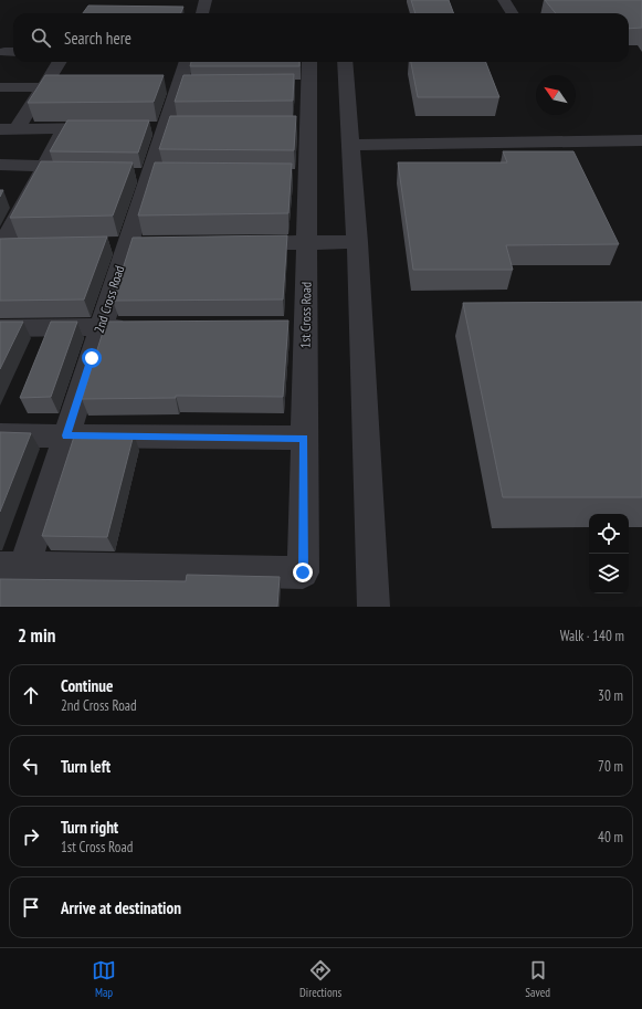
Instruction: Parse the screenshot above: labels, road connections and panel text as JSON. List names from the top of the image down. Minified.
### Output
{"streets":{"street":["2nd Cross Road","1st Cross Road"]},"crossings":[["2nd Cross Road","1st Cross Road"]],"north":"top left","page":{"search":"Search here","heading":["2 min","Walk · 140 m"],"list":[["Continue","2nd Cross Road","30 m"],["Turn left","70 m"],["Turn right","1st Cross Road","40 m"],"Arrive at destination"],"nav":["Map","Directions","Saved"]}}
